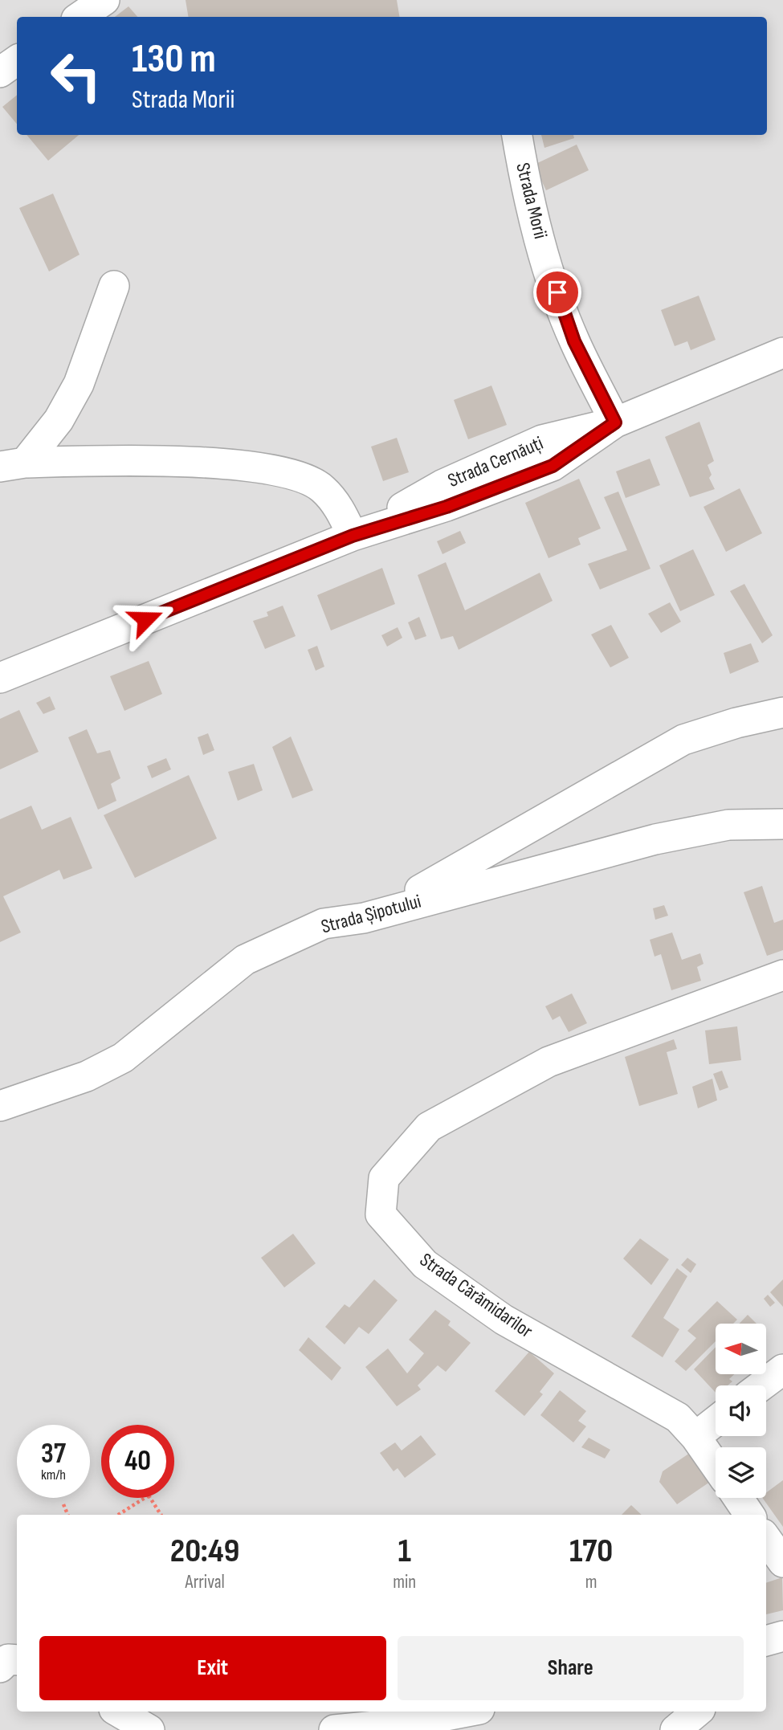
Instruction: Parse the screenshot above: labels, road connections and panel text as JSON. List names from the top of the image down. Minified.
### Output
{"streets":{"street":["Strada Morii","Strada Cernăuți","Strada Șipotului","Strada Cărămidarilor"]},"crossings":[["Strada Morii","Strada Cernăuți"]],"north":"left","page":{"turn":["130 m","Strada Morii"],"speed":"37 km/h","limit":"40","eta":["20:49","Arrival","1","min","170","m"],"buttons":["Exit","Share"]}}
